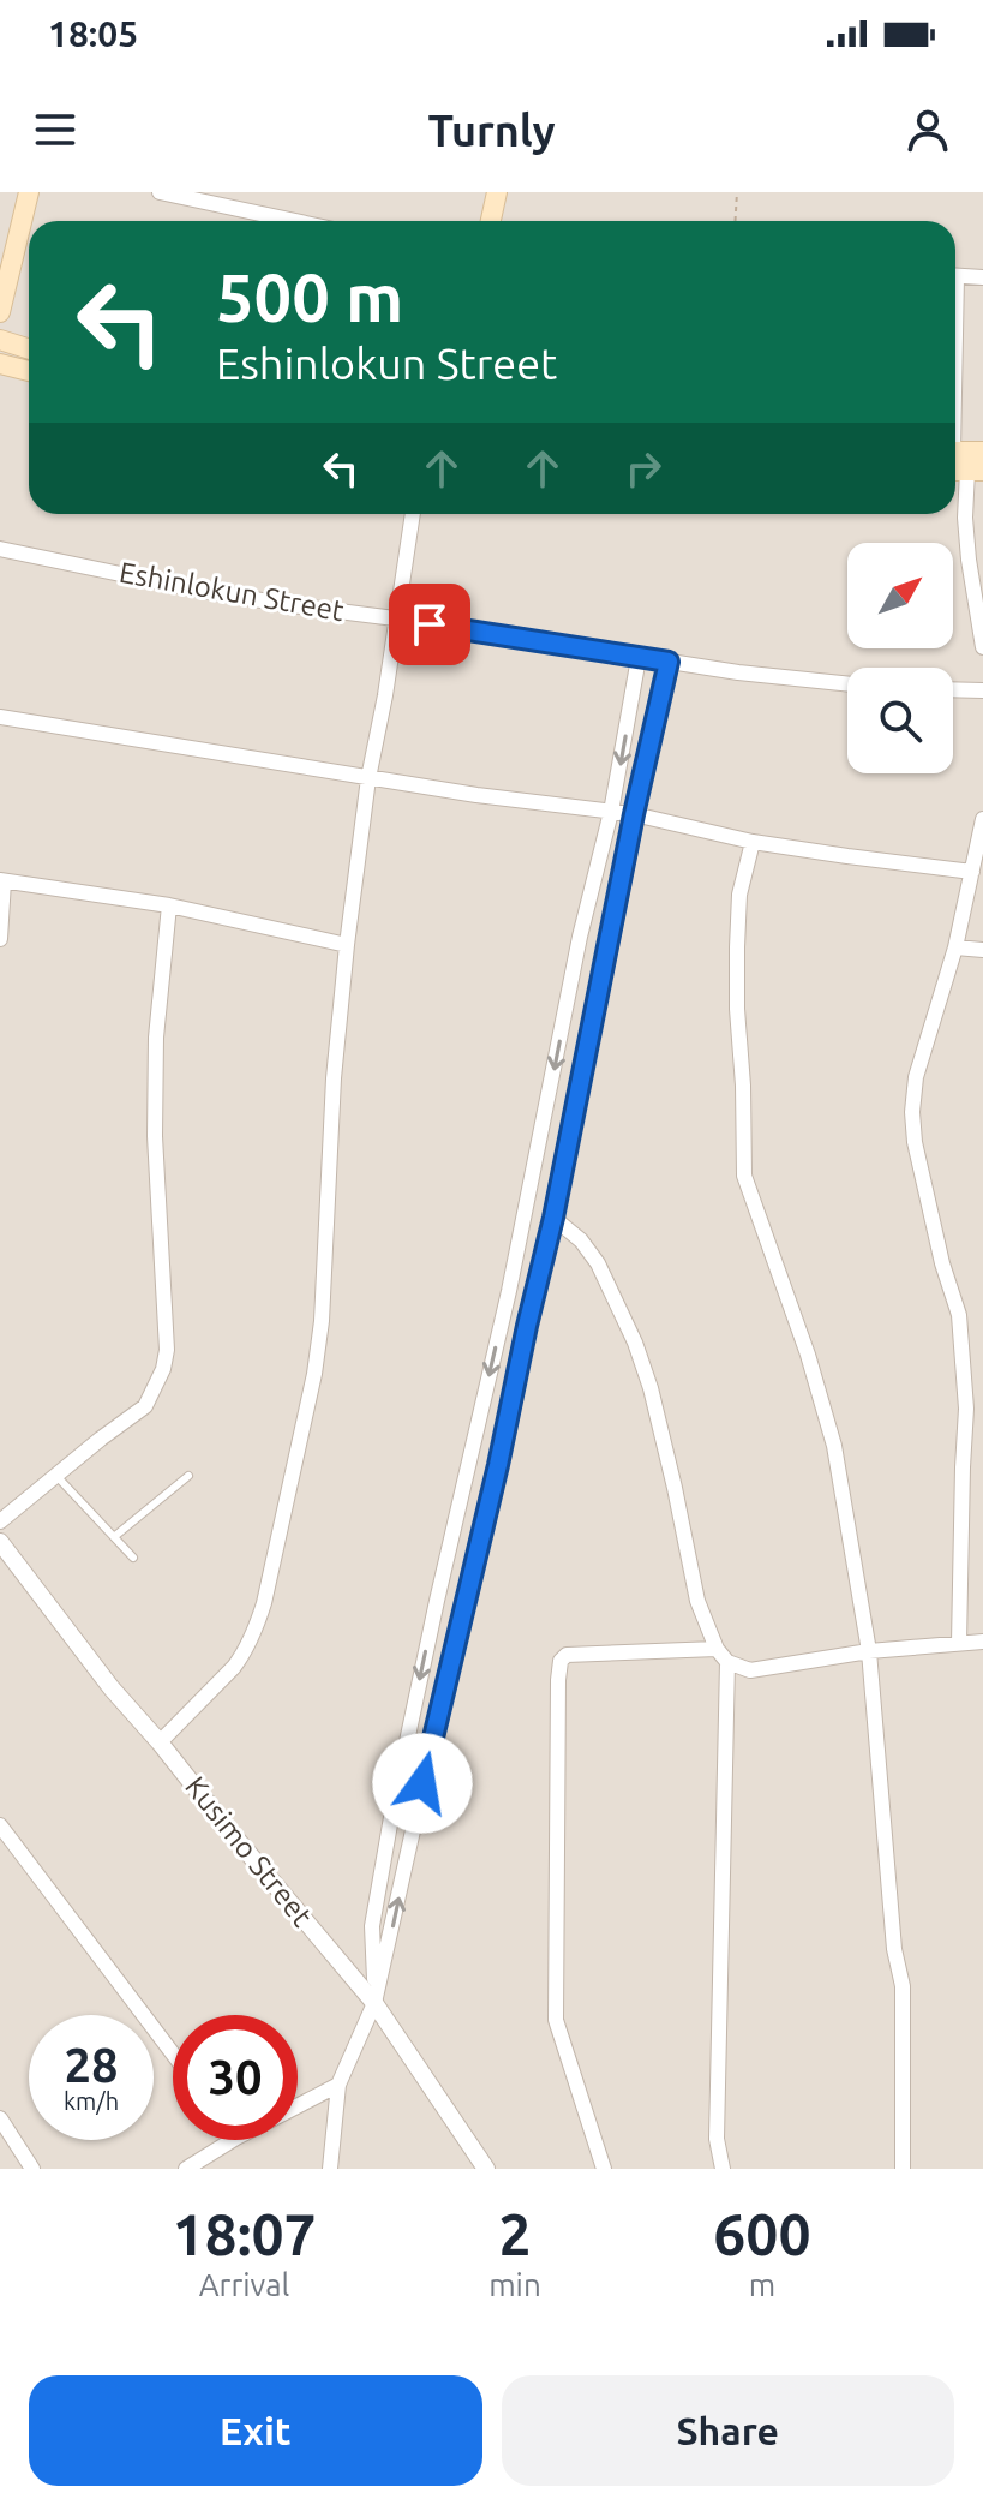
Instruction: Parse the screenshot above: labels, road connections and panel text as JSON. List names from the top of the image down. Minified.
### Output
{"streets":{"street":["Eshinlokun Street","Kusimo Street"]},"north":"top right","page":{"status":"18:05","header":"Turnly","turn":["500 m","Eshinlokun Street"],"speed":"28 km/h","limit":"30","eta":["18:07","Arrival","2","min","600","m"],"buttons":["Exit","Share"]}}
